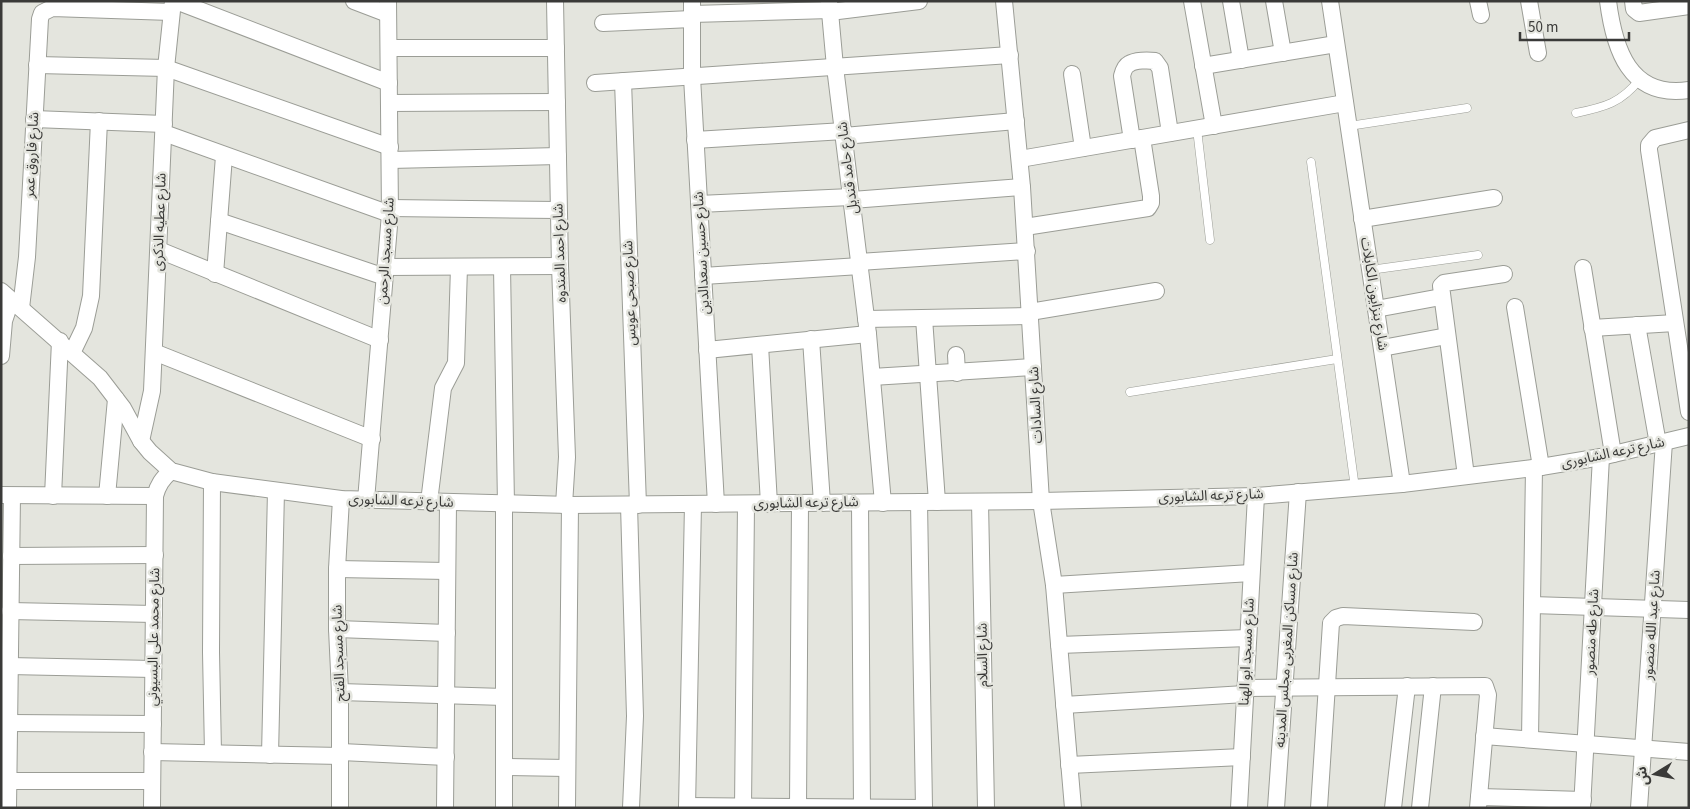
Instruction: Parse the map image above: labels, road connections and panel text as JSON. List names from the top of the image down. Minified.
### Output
{"streets":{"street":["شارع فاروق عمر","شارع حامد قنديل","شارع عطيه الذكرى","شارع مسجد الرحمن","شارع احمد المندوه","شارع حسين سعدالدين","شارع صبحى عويس","شارع بنزايون الكابلات","شارع السادات","شارع ترعه الشابورى","شارع عبد الله منصور","شارع طه منصور","شارع محمد على البسيوني","شارع مساكن المغربى مجلس المدينه","شارع مسجد ابو الهنا","شارع مسجد الفتح","شارع السلام"]},"crossings":[["شارع فاروق عمر","شارع ترعه الشابورى"],["شارع حامد قنديل","شارع ترعه الشابورى"],["شارع عطيه الذكرى","شارع ترعه الشابورى"],["شارع مسجد الرحمن","شارع ترعه الشابورى"],["شارع احمد المندوه","شارع ترعه الشابورى"],["شارع حسين سعدالدين","شارع ترعه الشابورى"],["شارع صبحى عويس","شارع ترعه الشابورى"],["شارع بنزايون الكابلات","شارع ترعه الشابورى"],["شارع السادات","شارع ترعه الشابورى"],["شارع ترعه الشابورى","شارع عبد الله منصور"],["شارع ترعه الشابورى","شارع طه منصور"],["شارع ترعه الشابورى","شارع محمد على البسيوني"],["شارع ترعه الشابورى","شارع مساكن المغربى مجلس المدينه"],["شارع ترعه الشابورى","شارع مسجد ابو الهنا"],["شارع ترعه الشابورى","شارع مسجد الفتح"],["شارع ترعه الشابورى","شارع السلام"]],"scale_bar":"50 m","north":"left"}
